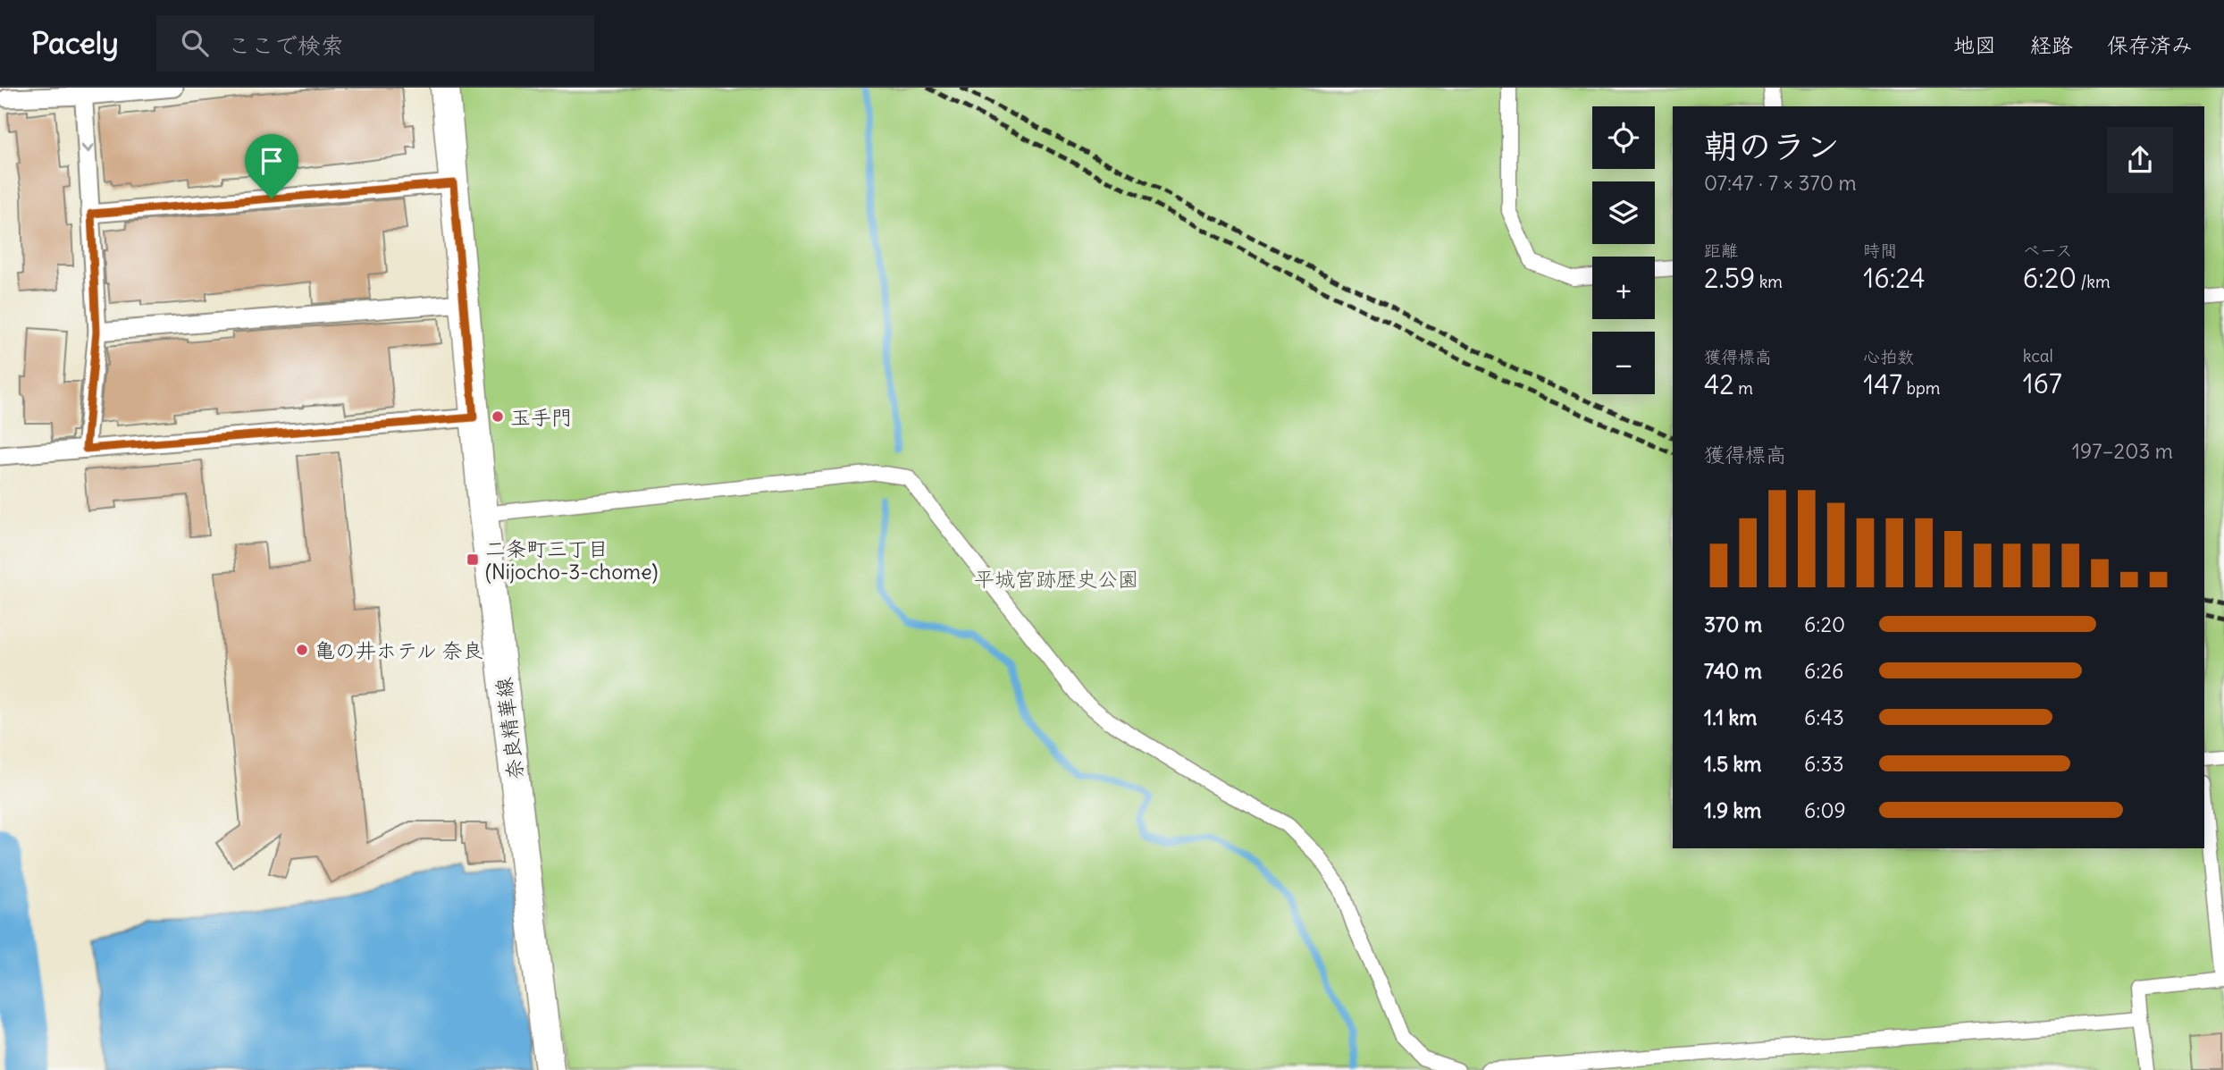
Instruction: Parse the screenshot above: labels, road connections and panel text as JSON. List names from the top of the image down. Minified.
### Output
{"streets":{"main road":["奈良精華線"]},"parks":["平城宮跡歴史公園"],"places":{"other":["玉手門","亀の井ホテル 奈良"],"transit":["二条町三丁目 (Nijocho-3-chome)"]},"page":{"header":"Pacely","search":"ここで検索","nav":["地図","経路","保存済み"],"map_buttons":["+","−"],"heading":["朝のラン","07:47 · 7 × 370 m"],"stats":[["距離","2.59 km"],["時間","16:24"],["ペース","6:20 /km"],["獲得標高","42 m"],["心拍数","147 bpm"],["kcal","167"]],"chart":["獲得標高","197–203 m"],"list":[{"name":"370 m","note":"6:20"},{"name":"740 m","note":"6:26"},{"name":"1.1 km","note":"6:43"},{"name":"1.5 km","note":"6:33"},{"name":"1.9 km","note":"6:09"}]}}
